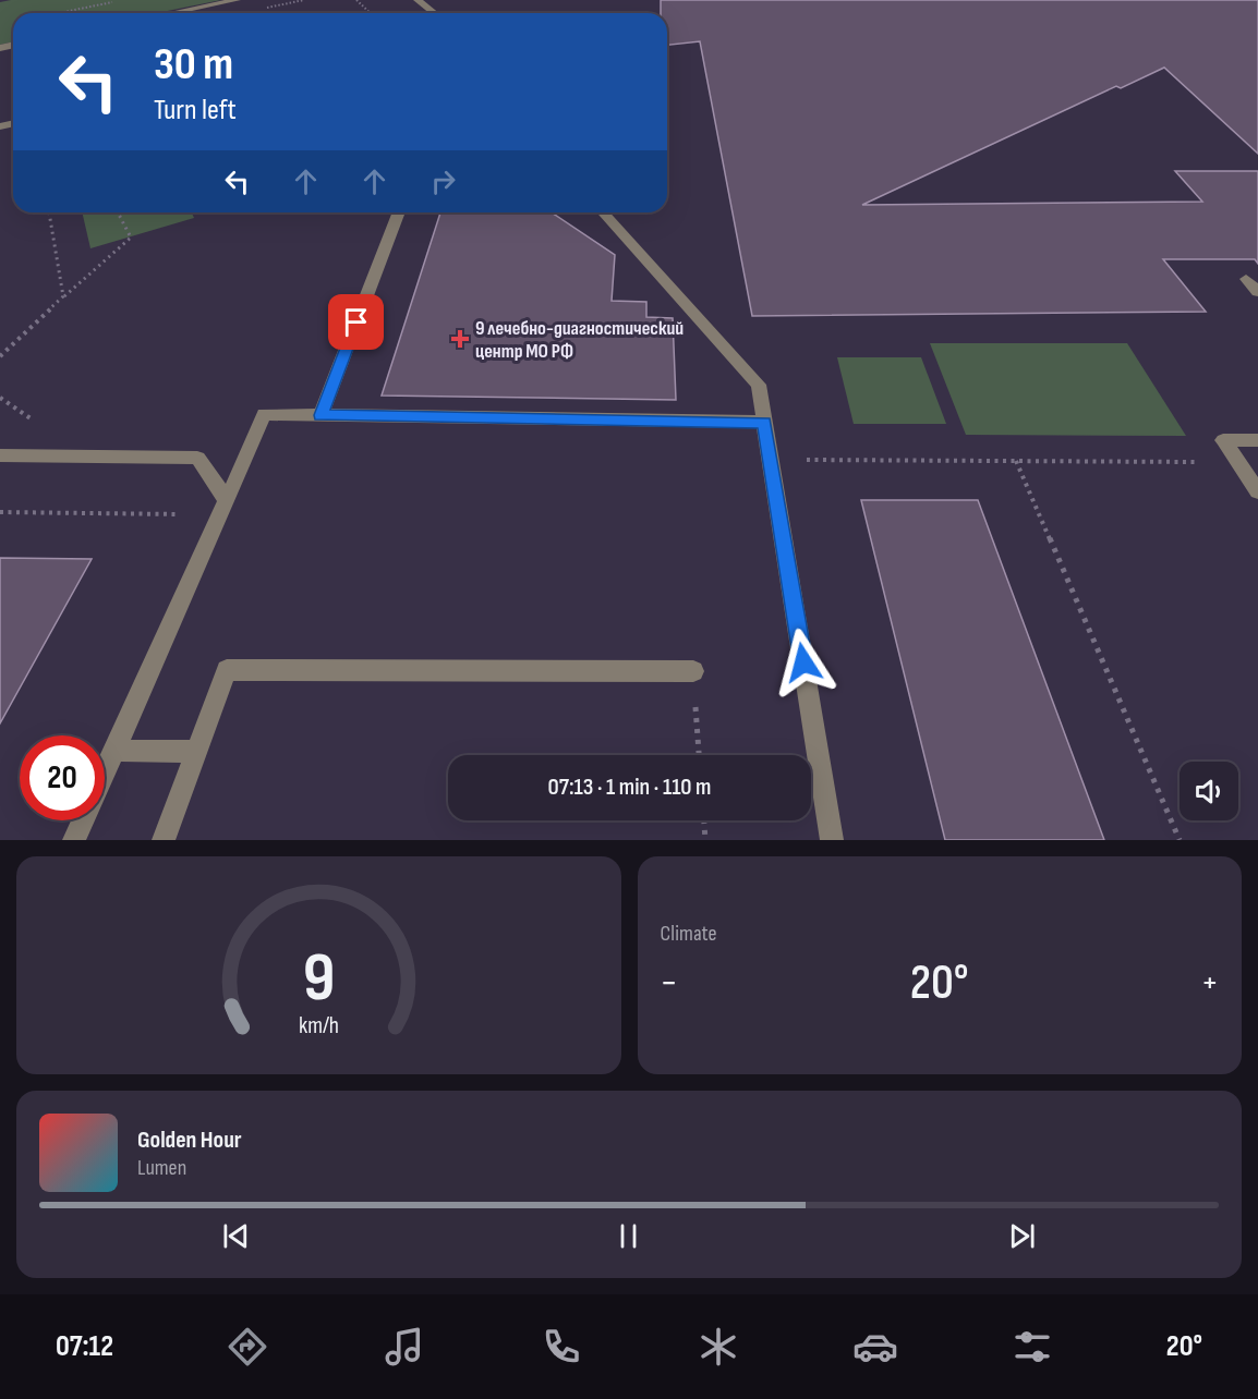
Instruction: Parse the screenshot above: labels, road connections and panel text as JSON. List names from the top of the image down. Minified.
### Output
{"places":{"health":["9 лечебно-диагностический центр МО РФ"]},"page":{"turn":["30 m","Turn left"],"limit":"20","trip":"07:13 · 1 min · 110 m","tile":"Climate","heat":["−","20°","+"],"song":["Golden Hour","Lumen"],"tabs":["07:12","20°"],"gauge":["9","km/h"]}}
